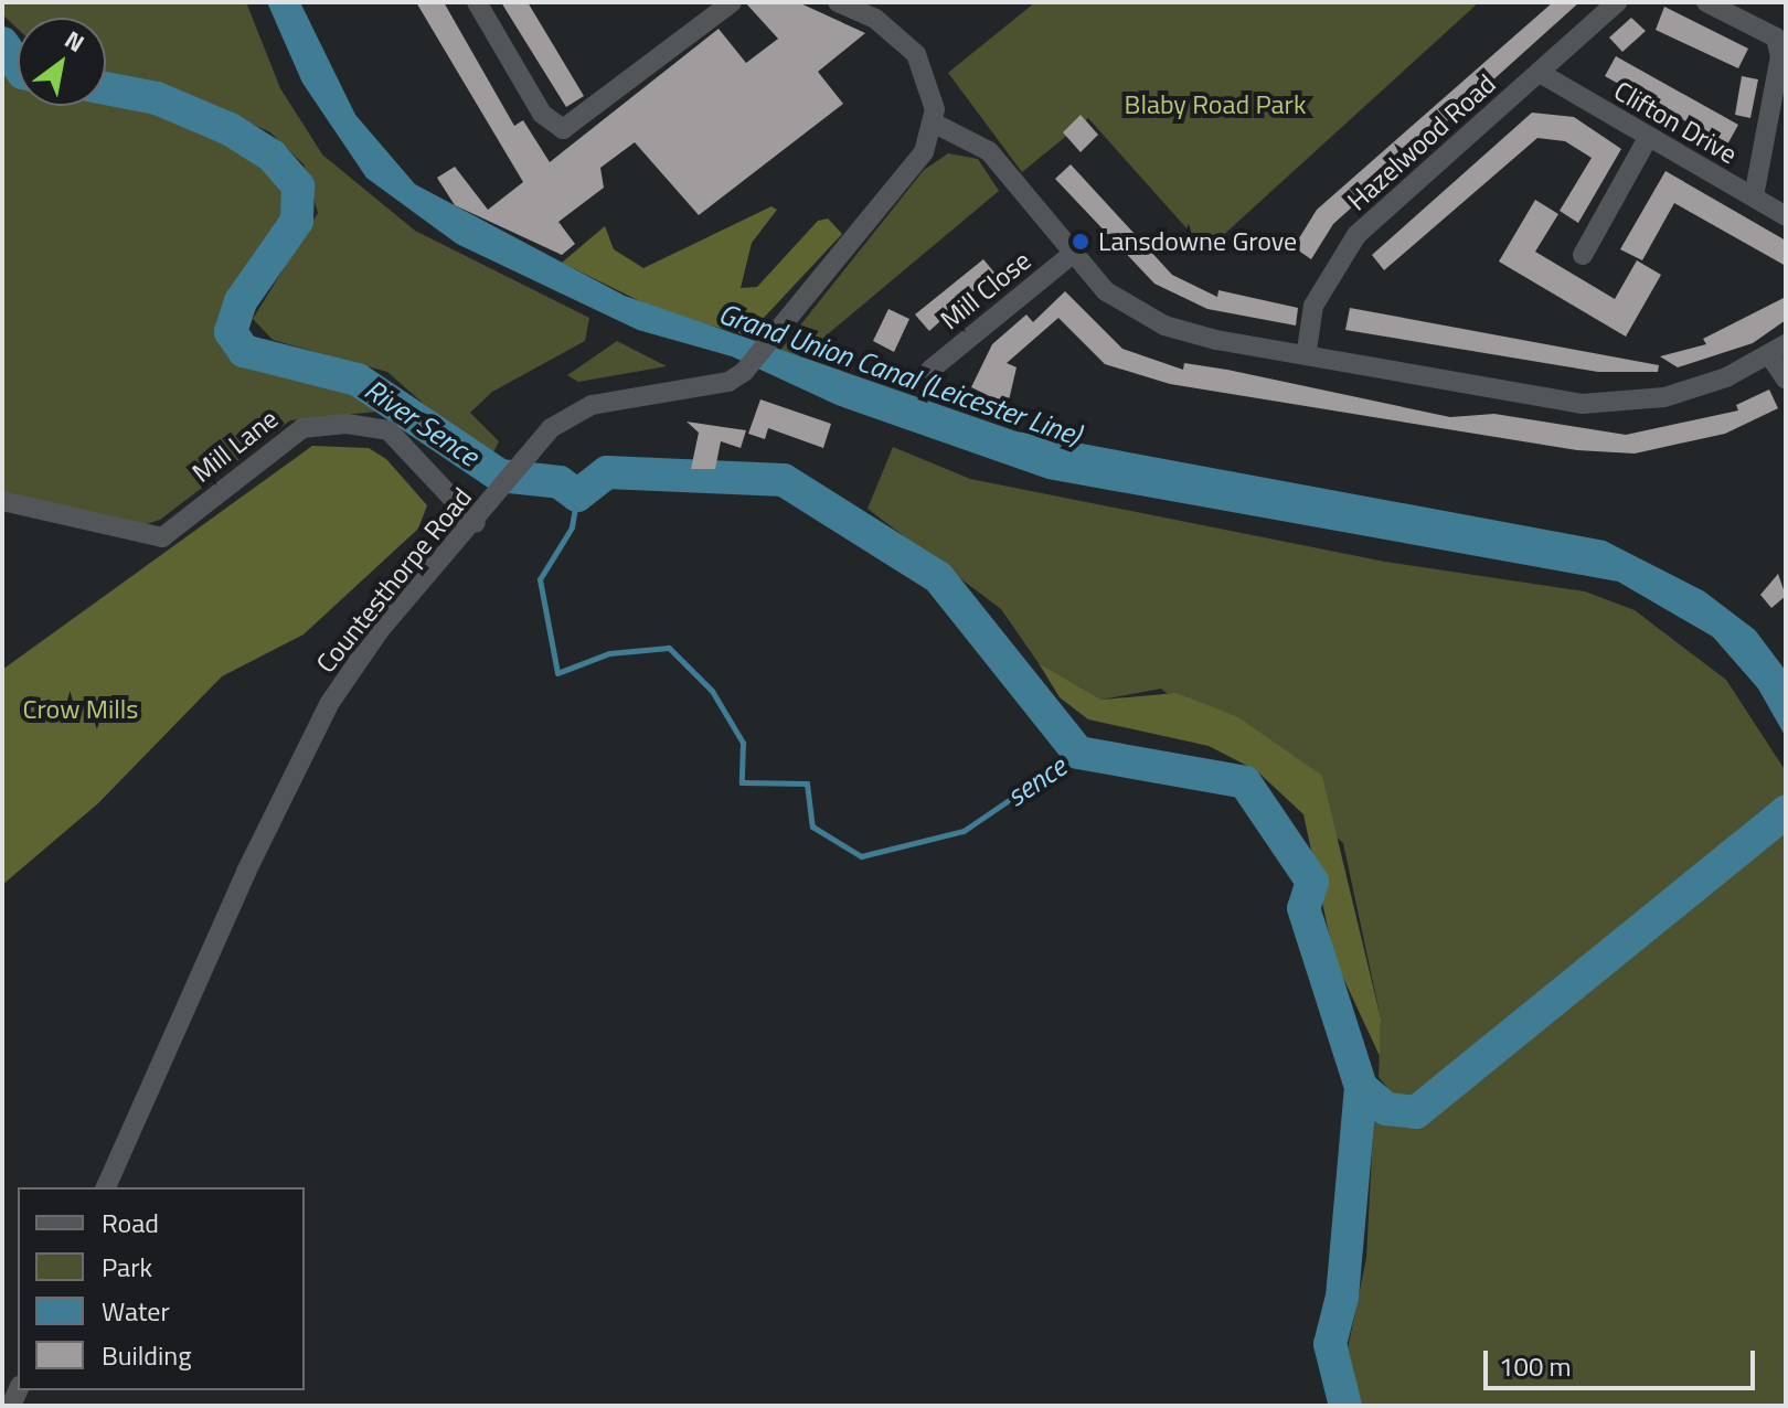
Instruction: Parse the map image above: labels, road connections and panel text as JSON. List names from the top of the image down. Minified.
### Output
{"streets":{"street":["Clifton Drive","Hazelwood Road","Mill Close","Mill Lane","Countesthorpe Road"]},"crossings":[["Clifton Drive","Hazelwood Road"],["Mill Lane","Countesthorpe Road"]],"water":["Grand Union Canal (Leicester Line)","River Sence","sence"],"parks":["Blaby Road Park","Crow Mills"],"places":["Lansdowne Grove"],"legend":["Road","Park","Water","Building"],"scale_bar":"100 m","north":"top right"}
